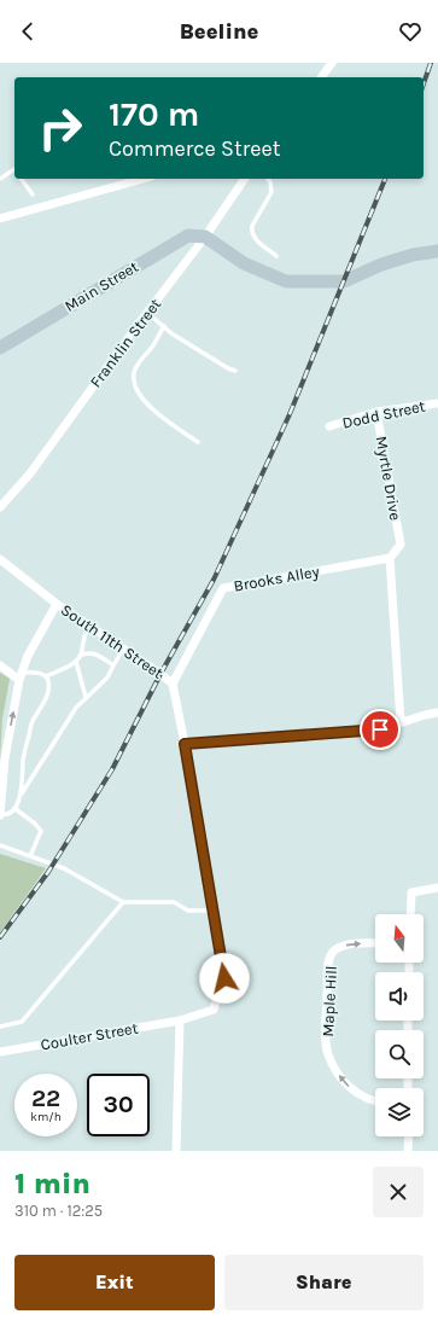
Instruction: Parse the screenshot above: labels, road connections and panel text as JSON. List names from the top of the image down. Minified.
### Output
{"streets":{"street":["Main Street","Franklin Street","Dodd Street","Myrtle Drive","Brooks Alley","South 11th Street","Maple Hill","Coulter Street"]},"crossings":[["Main Street","Franklin Street"],["Dodd Street","Myrtle Drive"],["Myrtle Drive","Brooks Alley"],["Brooks Alley","South 11th Street"],["South 11th Street","Coulter Street"]],"north":"top","page":{"header":"Beeline","turn":["170 m","Commerce Street"],"speed":"22 km/h","limit":"30","heading":["1 min","310 m · 12:25"],"buttons":["Exit","Share"]}}
